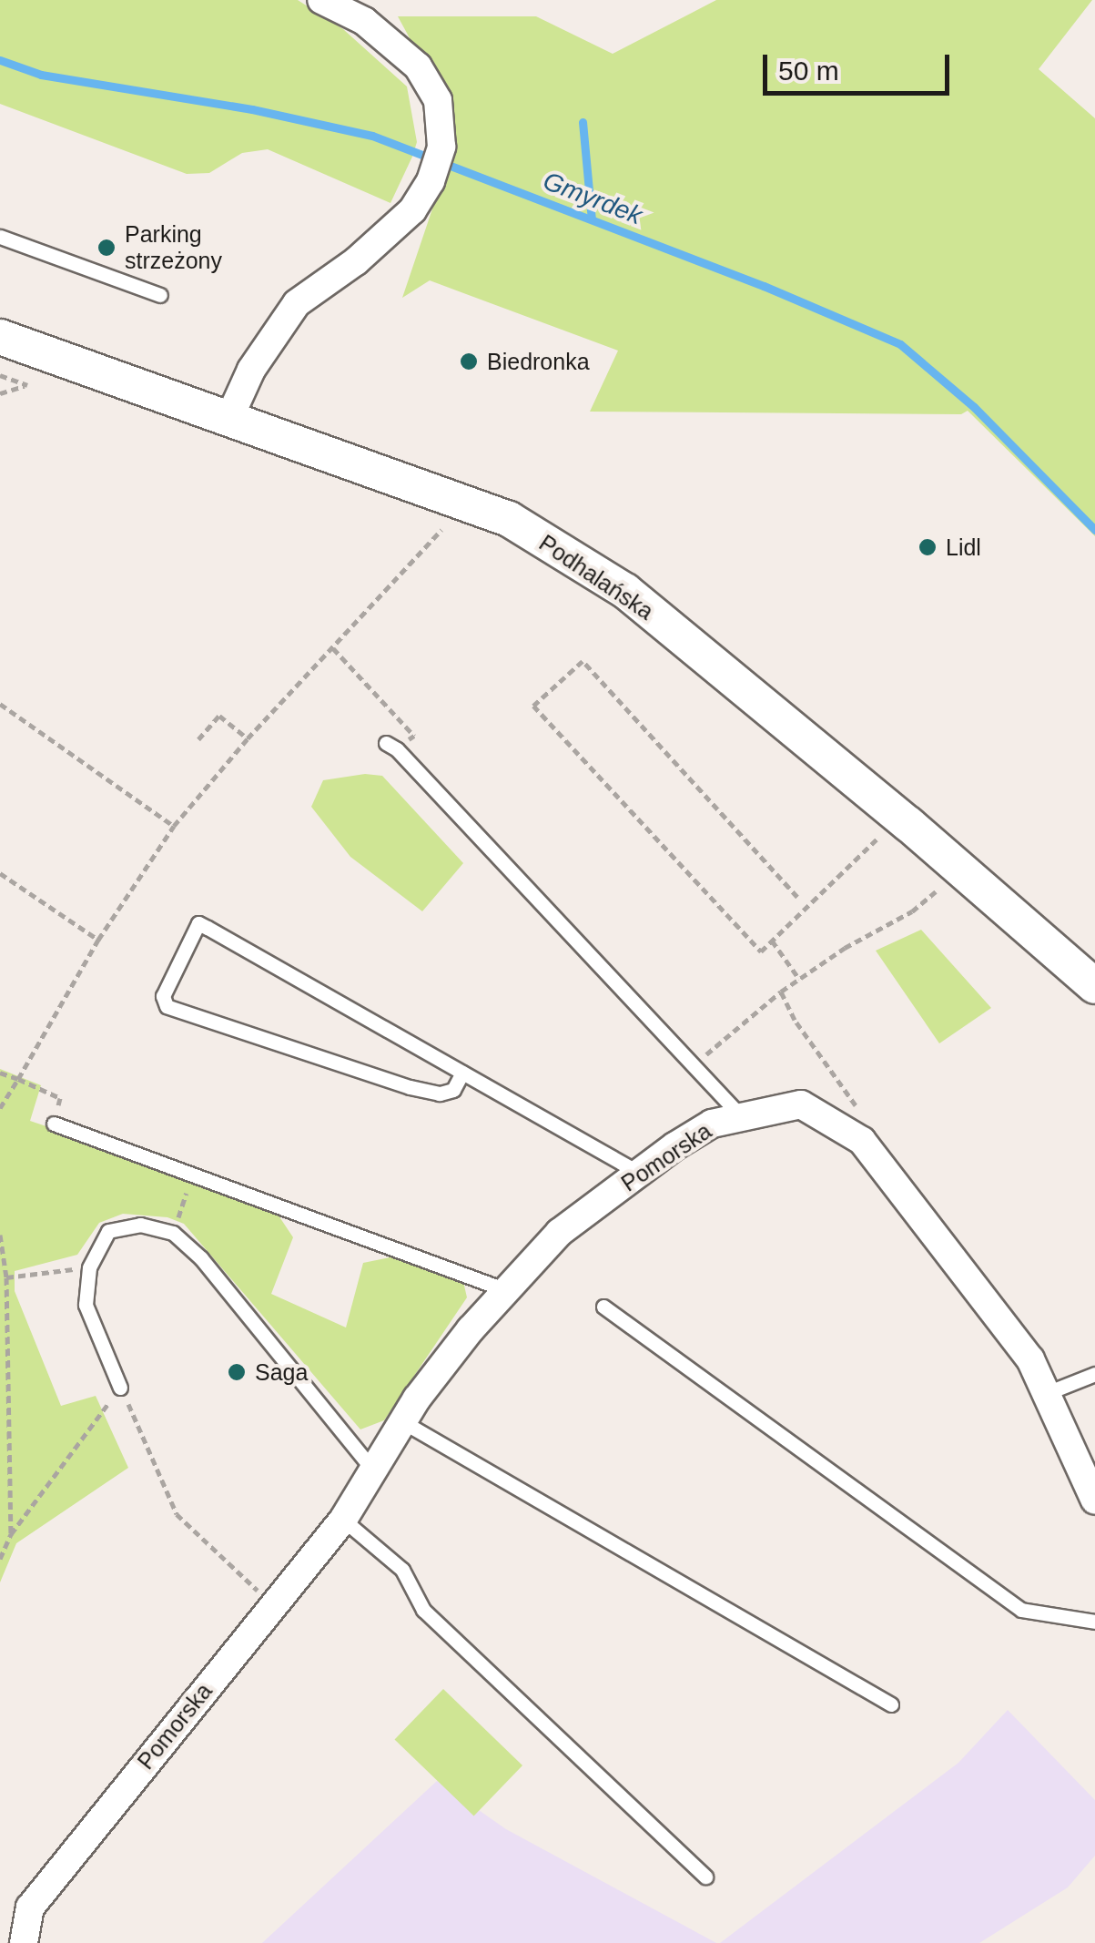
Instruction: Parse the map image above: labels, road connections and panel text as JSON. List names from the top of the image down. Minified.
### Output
{"streets":{"street":["Podhalańska","Pomorska"]},"water":["Gmyrdek"],"places":["Parking strzeżony","Biedronka","Lidl","Saga"],"scale_bar":"50 m"}
